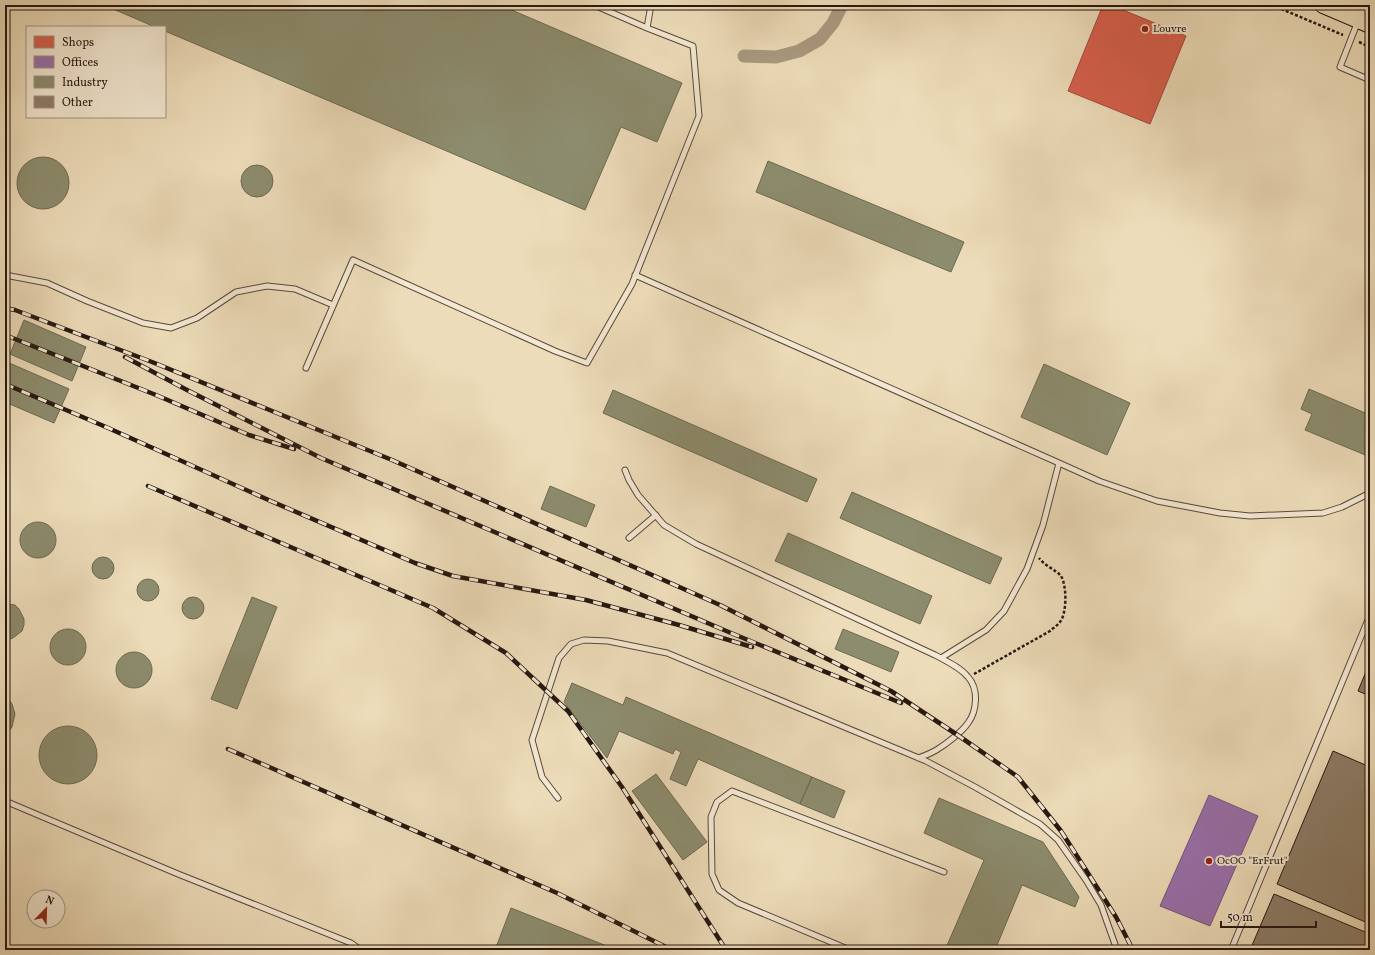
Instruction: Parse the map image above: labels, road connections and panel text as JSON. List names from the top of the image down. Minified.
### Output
{"places":["Louvre","ОсОО \"ErFrut\""],"legend":["Shops","Offices","Industry","Other"],"scale_bar":"50 m","north":"top right"}
